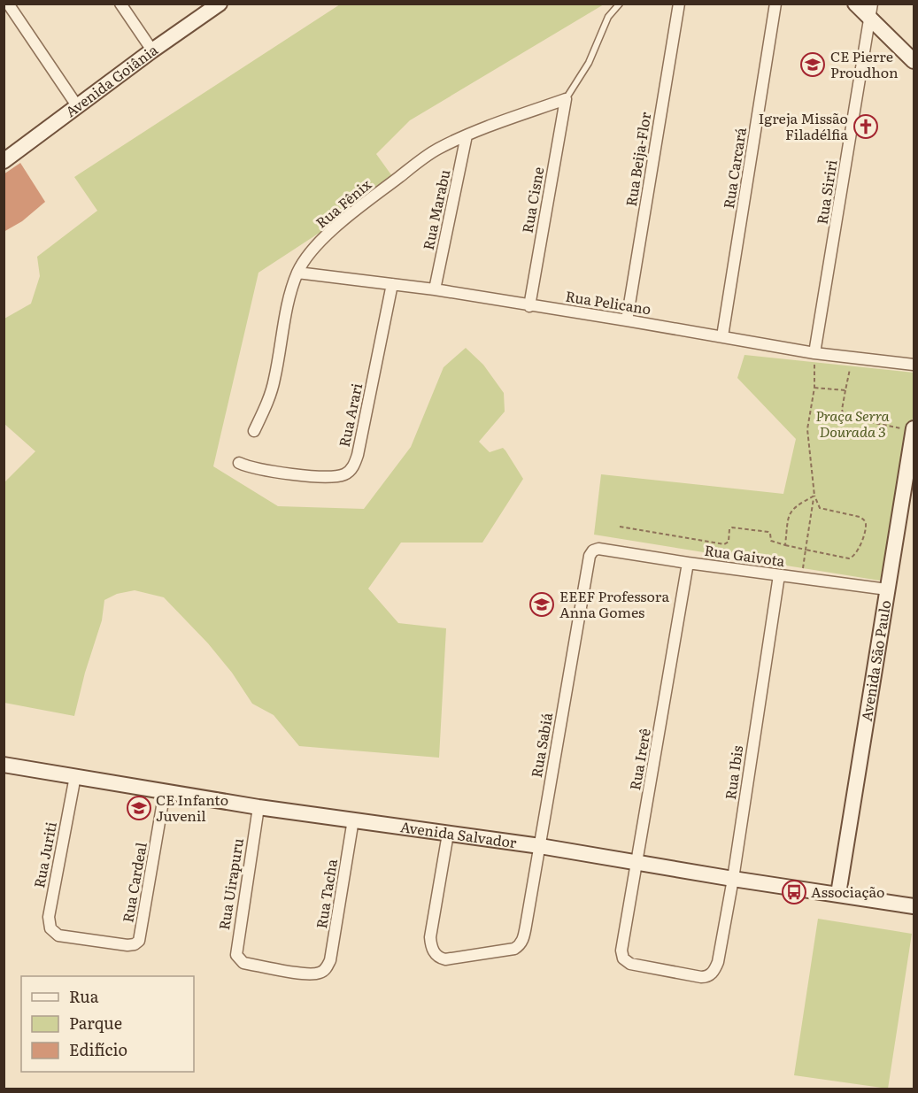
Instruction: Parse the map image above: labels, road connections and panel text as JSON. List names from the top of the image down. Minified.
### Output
{"streets":{"street":["Avenida Goiânia","Rua Beija-Flor","Rua Carcará","Rua Siriri","Rua Cisne","Rua Fênix","Rua Marabu","Rua Pelicano","Rua Arari","Rua Gaivota","Avenida São Paulo","Rua Sabiá","Rua Irerê","Rua Ibis","Avenida Salvador","Rua Juriti","Rua Cardeal","Rua Uirapuru","Rua Tacha"]},"crossings":[["Rua Beija-Flor","Rua Pelicano"],["Rua Carcará","Rua Pelicano"],["Rua Siriri","Rua Pelicano"],["Rua Cisne","Rua Fênix"],["Rua Cisne","Rua Pelicano"],["Rua Fênix","Rua Marabu"],["Rua Fênix","Rua Pelicano"],["Rua Marabu","Rua Pelicano"],["Rua Pelicano","Rua Arari"],["Rua Gaivota","Avenida São Paulo"],["Rua Gaivota","Rua Sabiá"],["Rua Gaivota","Rua Irerê"],["Rua Gaivota","Rua Ibis"],["Avenida São Paulo","Avenida Salvador"],["Rua Sabiá","Avenida Salvador"],["Rua Irerê","Rua Ibis"],["Rua Irerê","Avenida Salvador"],["Rua Ibis","Avenida Salvador"],["Avenida Salvador","Rua Juriti"],["Avenida Salvador","Rua Cardeal"],["Avenida Salvador","Rua Uirapuru"],["Avenida Salvador","Rua Tacha"],["Rua Juriti","Rua Cardeal"],["Rua Uirapuru","Rua Tacha"]],"parks":["Praça Serra Dourada 3"],"places":{"school or university":["CE Pierre Proudhon","EEEF Professora Anna Gomes","CE Infanto Juvenil"],"church":["Igreja Missão Filadélfia"],"bus stop":["Associação"]},"legend":["Rua","Parque","Edifício"]}
